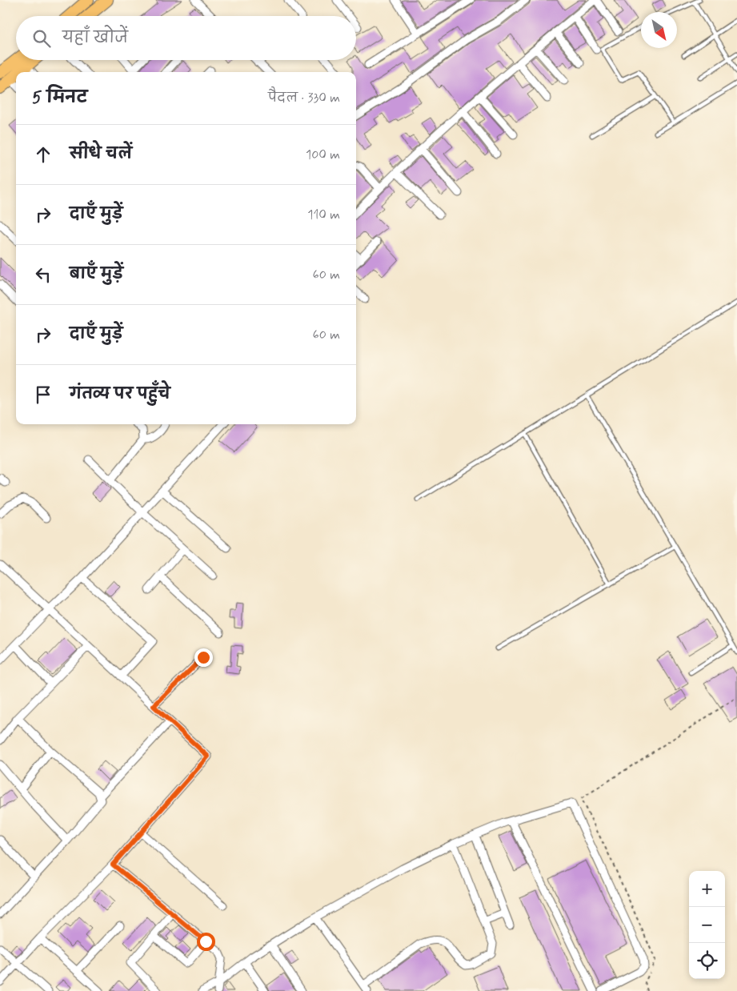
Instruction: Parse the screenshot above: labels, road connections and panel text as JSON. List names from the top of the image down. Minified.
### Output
{"north":"bottom right","page":{"search":"यहाँ खोजें","heading":["5 मिनट","पैदल · 330 m"],"list":[["सीधे चलें","100 m"],["दाएँ मुड़ें","110 m"],["बाएँ मुड़ें","60 m"],["दाएँ मुड़ें","60 m"],"गंतव्य पर पहुँचे"],"map_buttons":["+","−"]}}
